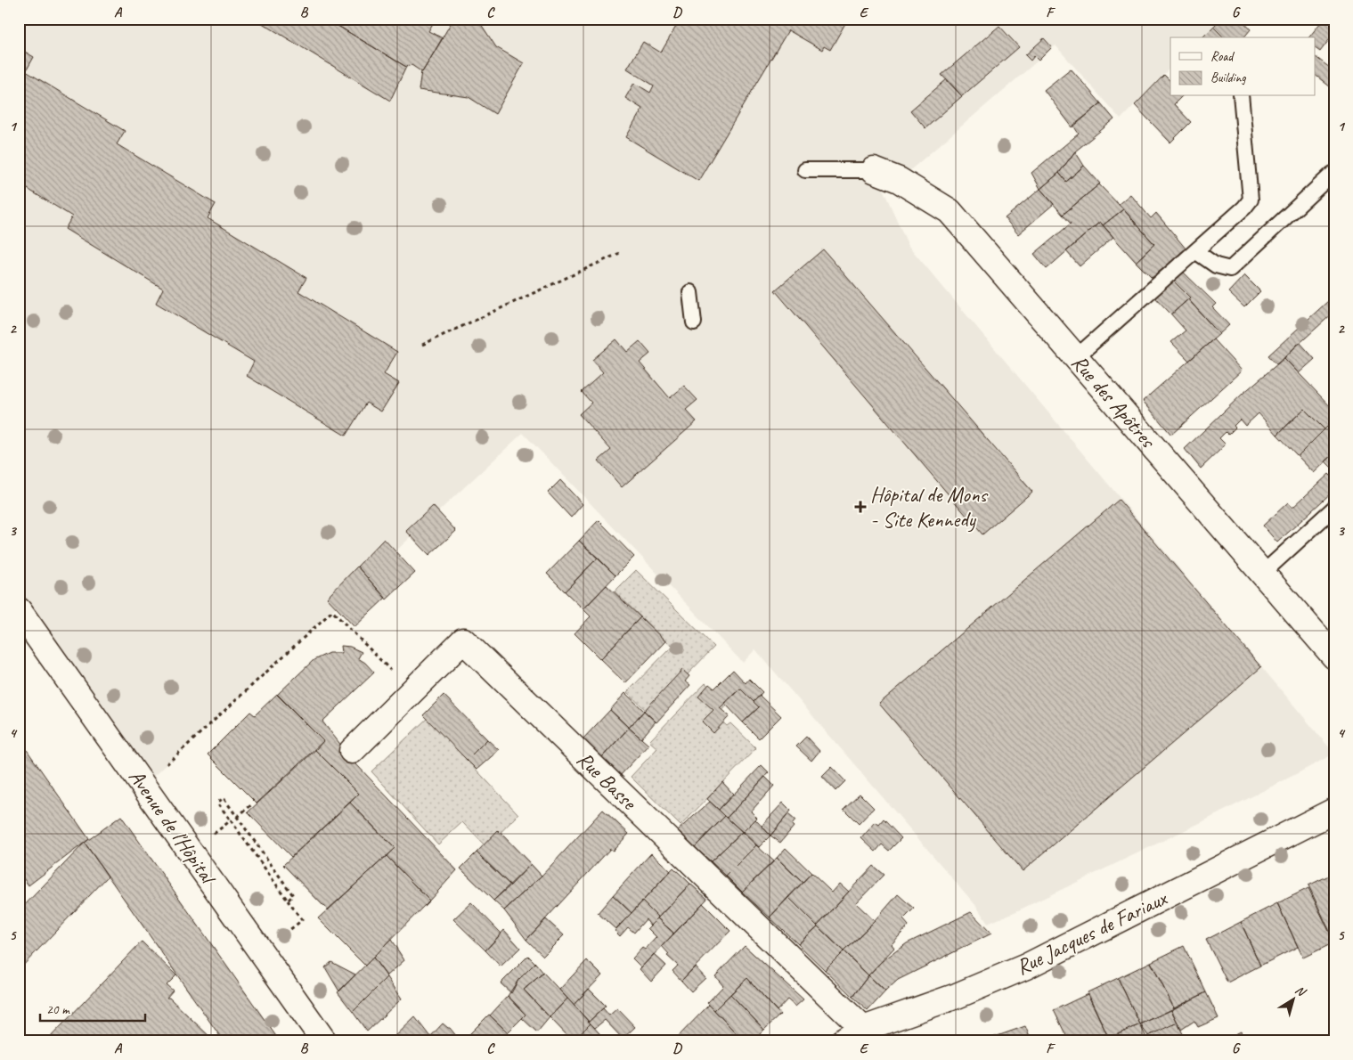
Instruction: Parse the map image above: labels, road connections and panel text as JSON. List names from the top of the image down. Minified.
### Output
{"streets":{"street":["Rue des Apôtres","Rue Basse","Avenue de l'Hôpital","Rue Jacques de Fariaux"]},"crossings":[["Rue Basse","Rue Jacques de Fariaux"]],"places":{"health":["Hôpital de Mons - Site Kennedy"]},"legend":["Road","Building"],"scale_bar":"20 m","north":"top right","grid":{"columns":["A","B","C","D","E","F","G"],"rows":["1","2","3","4","5"]}}
